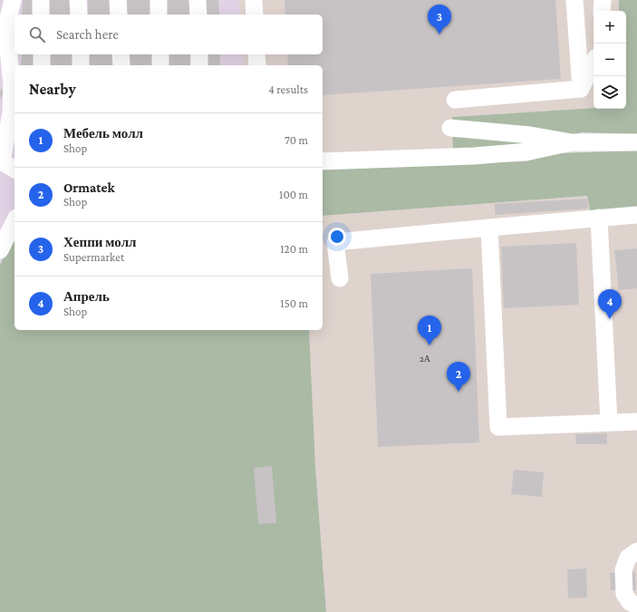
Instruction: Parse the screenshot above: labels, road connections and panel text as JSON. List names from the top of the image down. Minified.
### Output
{"house_numbers":["2А"],"page":{"pins":["3","4","1","2"],"map_buttons":["+","−"],"search":"Search here","heading":["Nearby","4 results"],"list":[{"mark":"1","name":"Мебель молл","note":"Shop","value":"70 m"},{"mark":"2","name":"Ormatek","note":"Shop","value":"100 m"},{"mark":"3","name":"Хеппи молл","note":"Supermarket","value":"120 m"},{"mark":"4","name":"Апрель","note":"Shop","value":"150 m"}]}}
